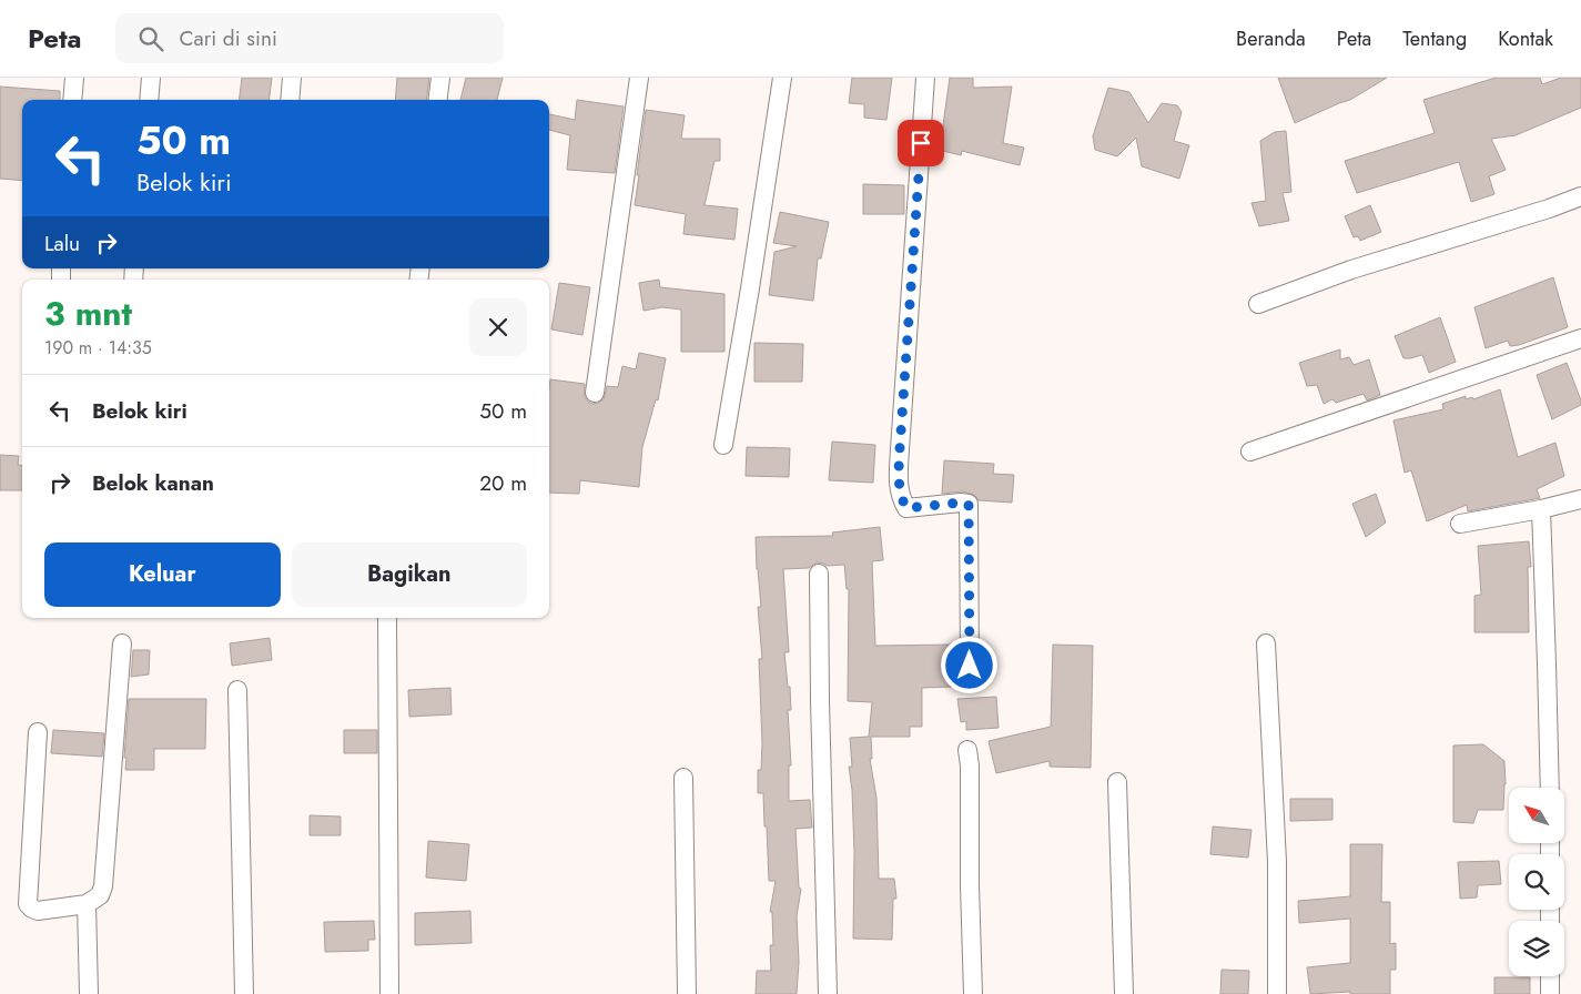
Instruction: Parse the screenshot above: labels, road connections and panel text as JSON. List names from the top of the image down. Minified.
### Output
{"north":"top left","page":{"header":"Peta","search":"Cari di sini","nav":["Beranda","Peta","Tentang","Kontak"],"turn":["50 m","Belok kiri"],"then":"Lalu","heading":["3 mnt","190 m · 14:35"],"list":[{"name":"Belok kiri","value":"50 m"},{"name":"Belok kanan","value":"20 m"}],"buttons":["Keluar","Bagikan"]}}
